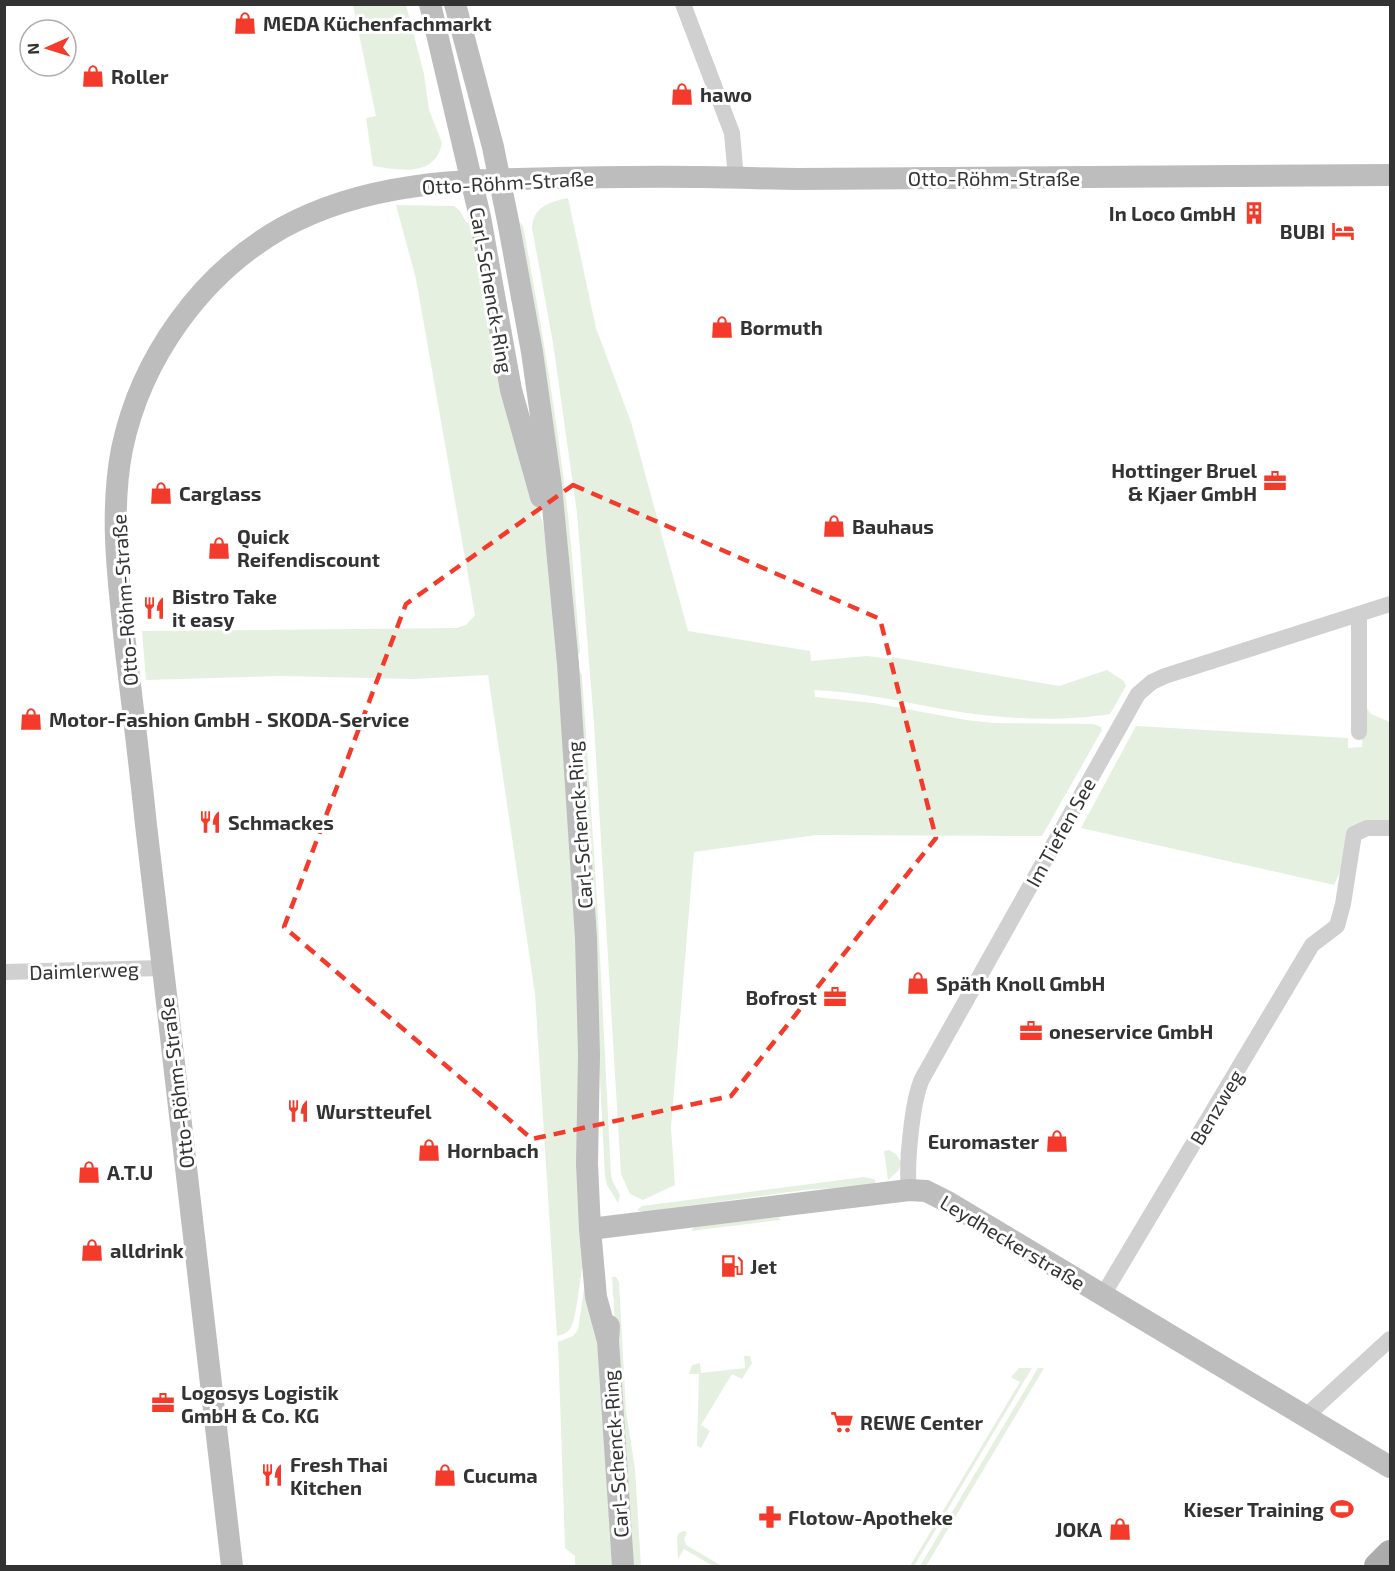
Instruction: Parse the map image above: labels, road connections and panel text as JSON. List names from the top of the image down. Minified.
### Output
{"streets":{"street":["Otto-Röhm-Straße","Carl-Schenck-Ring","Im Tiefen See","Daimlerweg","Benzweg","Leydheckerstraße"]},"crossings":[["Otto-Röhm-Straße","Carl-Schenck-Ring"],["Otto-Röhm-Straße","Daimlerweg"],["Carl-Schenck-Ring","Leydheckerstraße"],["Im Tiefen See","Leydheckerstraße"],["Benzweg","Leydheckerstraße"]],"places":{"shop":["MEDA Küchenfachmarkt","Roller","hawo","Bormuth","Carglass","Bauhaus","Quick Reifendiscount","Motor-Fashion GmbH - SKODA-Service","Späth Knoll GmbH","Euromaster","Hornbach","A.T.U","alldrink","Cucuma","JOKA"],"building":["In Loco GmbH"],"hotel":["BUBI"],"office":["Hottinger Bruel & Kjaer GmbH","Bofrost","oneservice GmbH","Logosys Logistik GmbH & Co. KG"],"restaurant":["Bistro Take it easy","Schmackes","Wurstteufel","Fresh Thai Kitchen"],"fuel station":["Jet"],"supermarket":["REWE Center"],"sports":["Kieser Training"],"pharmacy":["Flotow-Apotheke"]},"north":"left"}
